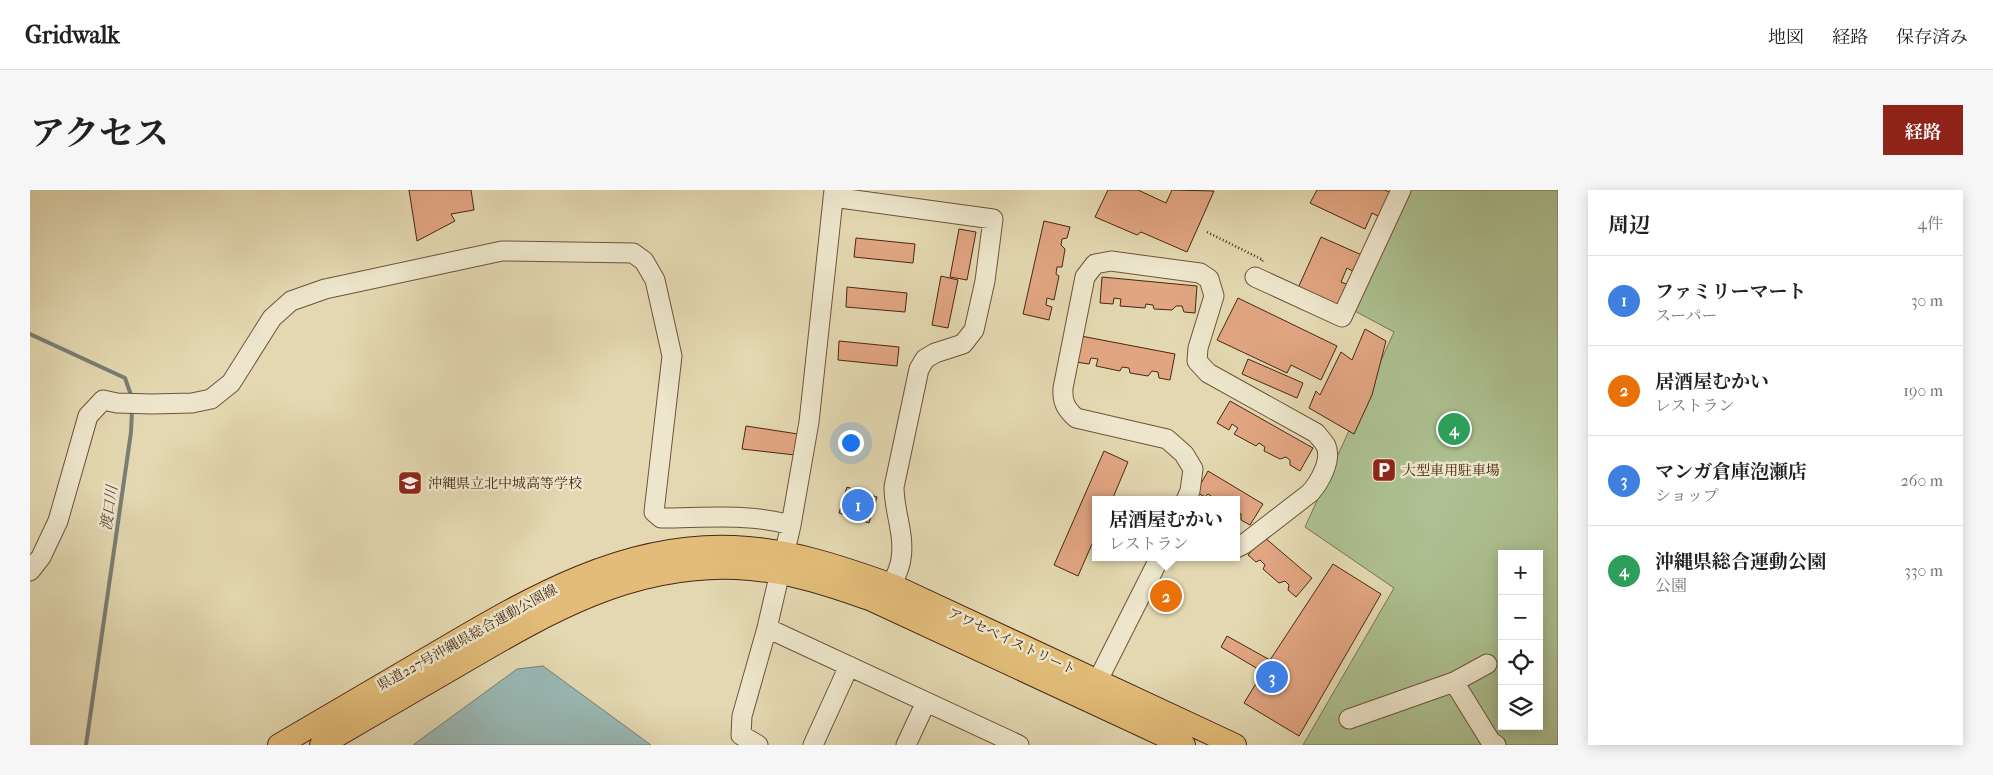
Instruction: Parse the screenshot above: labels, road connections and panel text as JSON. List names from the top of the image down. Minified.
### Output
{"streets":{"main road":["県道227号沖縄県総合運動公園線","アワセベイストリート"]},"crossings":[["県道227号沖縄県総合運動公園線","アワセベイストリート"]],"water":["渡口川"],"places":{"parking":["大型車用駐車場"],"school or university":["沖縄県立北中城高等学校"]},"page":{"header":"Gridwalk","nav":["地図","経路","保存済み"],"title":"アクセス","buttons":"経路","heading":["周辺","4件"],"list":[{"mark":"1","name":"ファミリーマート","note":"スーパー","value":"30 m"},{"mark":"2","name":"居酒屋むかい","note":"レストラン","value":"190 m"},{"mark":"3","name":"マンガ倉庫泡瀬店","note":"ショップ","value":"260 m"},{"mark":"4","name":"沖縄県総合運動公園","note":"公園","value":"330 m"}],"pins":["4","1","2","3"],"popup":["居酒屋むかい","レストラン"],"map_buttons":["+","−"]}}
